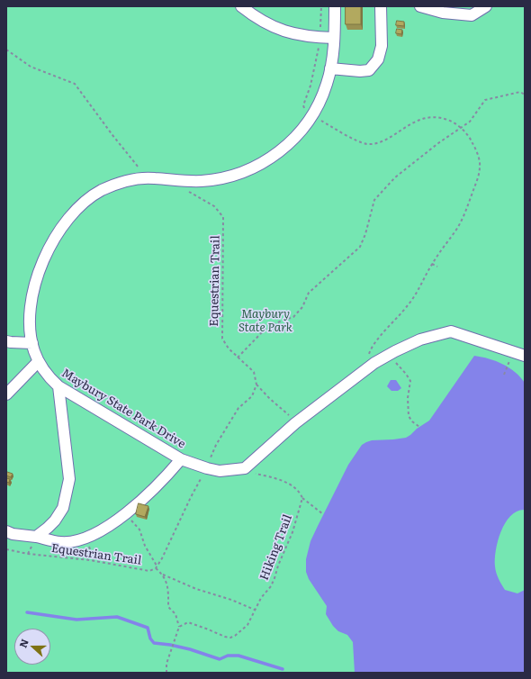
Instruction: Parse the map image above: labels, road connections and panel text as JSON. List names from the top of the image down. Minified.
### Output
{"streets":{"lane":["Maybury State Park Drive"],"path":["Equestrian Trail","Hiking Trail"]},"crossings":[["Equestrian Trail","Maybury State Park Drive"]],"parks":["Maybury State Park"],"north":"left"}
